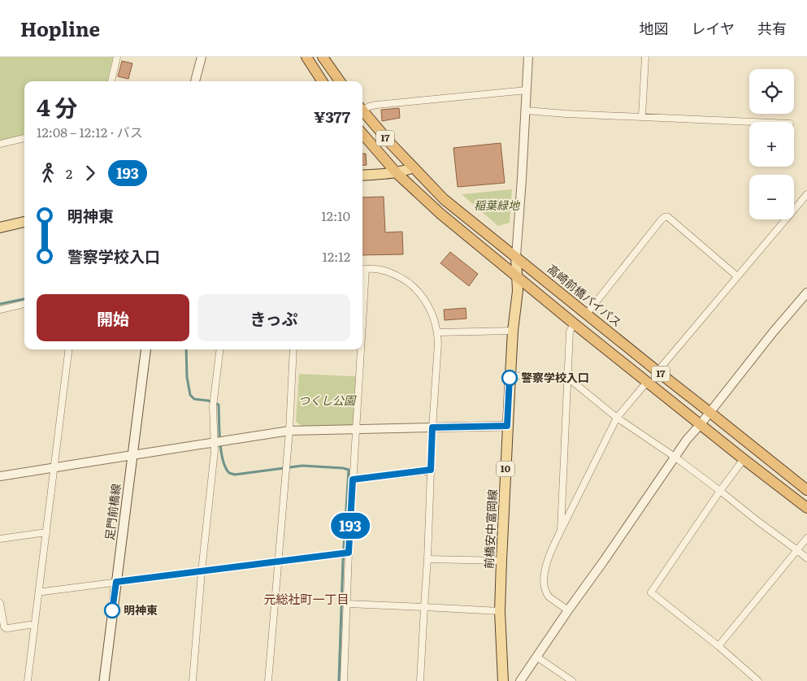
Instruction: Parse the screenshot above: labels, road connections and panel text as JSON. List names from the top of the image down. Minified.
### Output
{"streets":{"highway":["17","高崎前橋バイパス"],"main road":["10","足門前橋線","前橋安中富岡線"]},"crossings":[["17","前橋安中富岡線"],["高崎前橋バイパス","前橋安中富岡線"]],"districts":["元総社町一丁目"],"parks":["稲葉緑地","つくし公園"],"places":["警察学校入口","明神東"],"lines":["bus line 193"],"page":{"header":"Hopline","nav":["地図","レイヤ","共有"],"on_map":"193","map_buttons":["+","−"],"heading":["4 分","12:08 – 12:12 · バス","¥377"],"legs":["2","193"],"list":[{"name":"明神東","value":"12:10"},{"name":"警察学校入口","value":"12:12"}],"buttons":["開始","きっぷ"]}}
